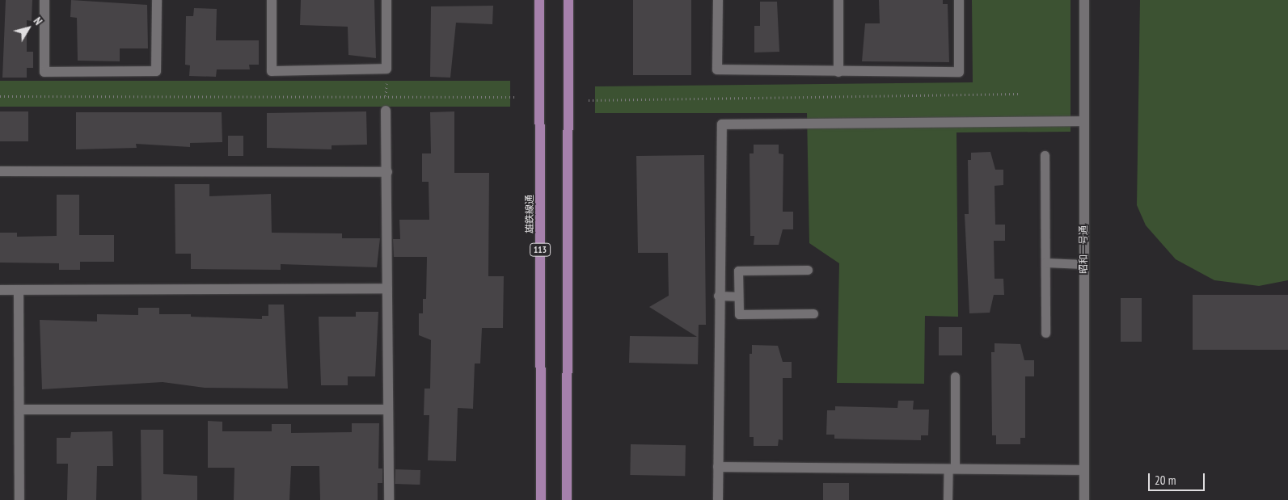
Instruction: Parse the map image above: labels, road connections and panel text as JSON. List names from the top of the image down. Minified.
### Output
{"streets":{"main road":["雄鉄線通","113"],"street":["昭和一号通"]},"scale_bar":"20 m","north":"top right"}
